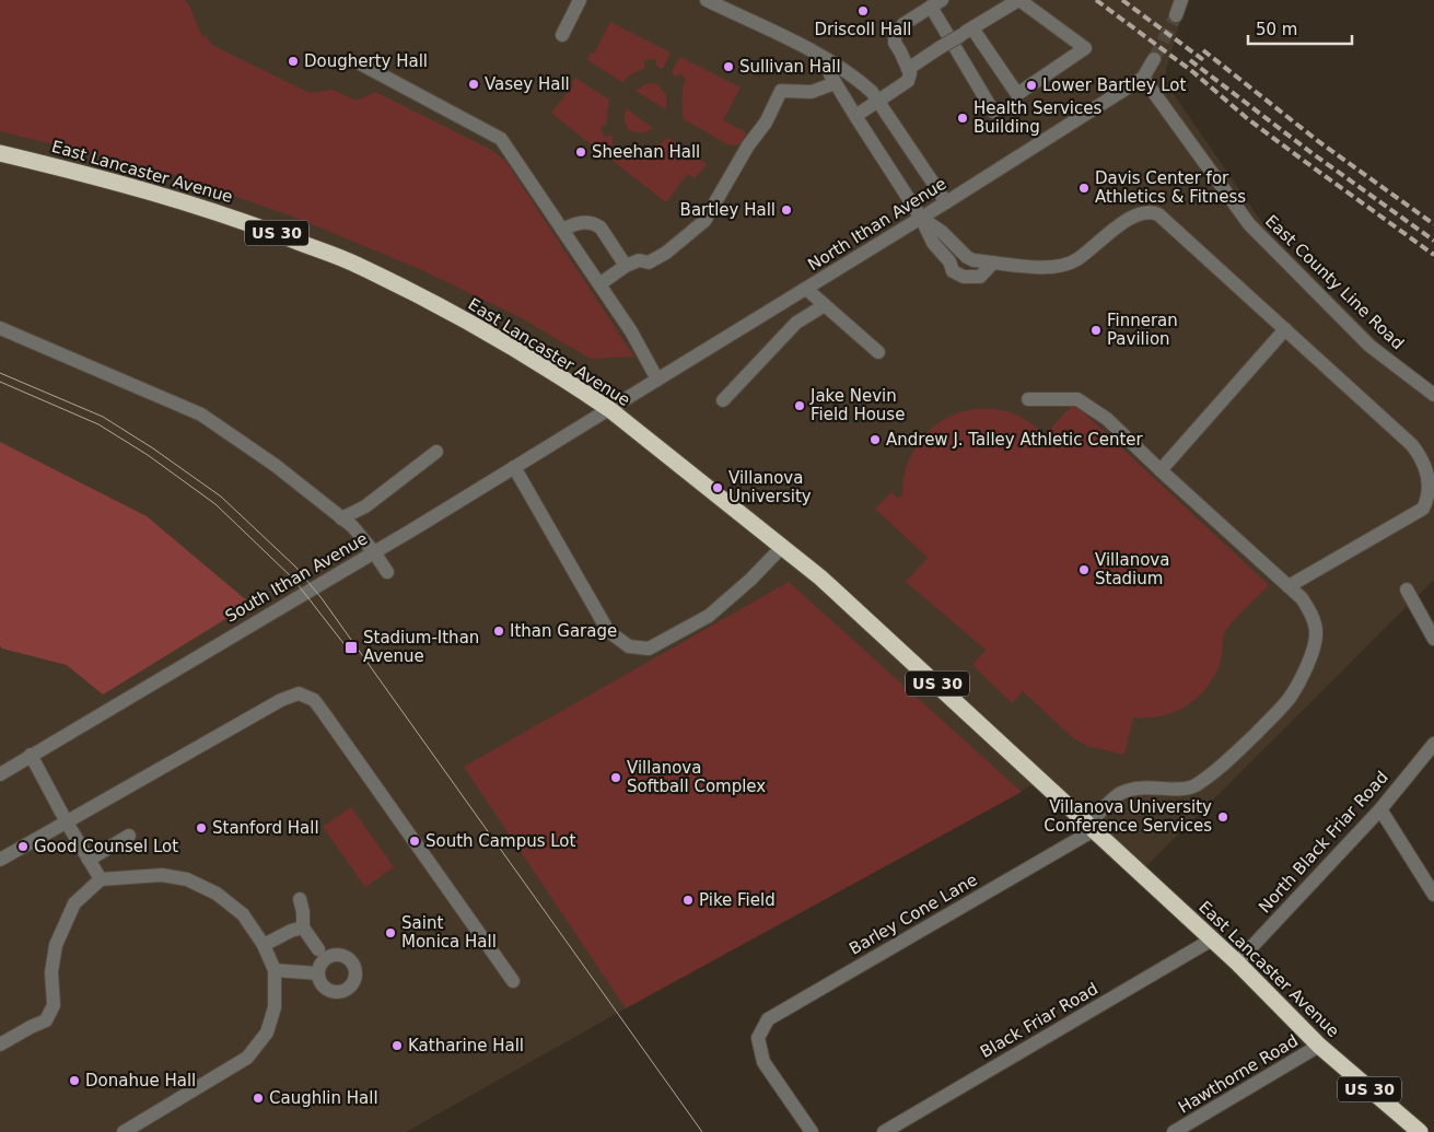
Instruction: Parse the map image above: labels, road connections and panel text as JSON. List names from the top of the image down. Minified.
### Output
{"streets":{"highway":["East Lancaster Avenue","US 30"],"street":["North Ithan Avenue","East County Line Road","South Ithan Avenue","North Black Friar Road","Barley Cone Lane","Black Friar Road","Hawthorne Road"]},"crossings":[["East Lancaster Avenue","North Ithan Avenue"],["East Lancaster Avenue","South Ithan Avenue"],["East Lancaster Avenue","North Black Friar Road"],["East Lancaster Avenue","Barley Cone Lane"],["East Lancaster Avenue","Black Friar Road"],["East Lancaster Avenue","Hawthorne Road"],["North Ithan Avenue","East County Line Road"],["North Ithan Avenue","South Ithan Avenue"]],"places":{"other":["Driscoll Hall","Dougherty Hall","Sullivan Hall","Vasey Hall","Lower Bartley Lot","Health Services Building","Sheehan Hall","Davis Center for Athletics & Fitness","Bartley Hall","Finneran Pavilion","Jake Nevin Field House","Andrew J. Talley Athletic Center","Villanova University","Villanova Stadium","Ithan Garage","Villanova Softball Complex","Villanova University Conference Services","Stanford Hall","South Campus Lot","Good Counsel Lot","Pike Field","Saint Monica Hall","Katharine Hall","Donahue Hall","Caughlin Hall"],"transit":["Stadium-Ithan Avenue"]},"scale_bar":"50 m"}
